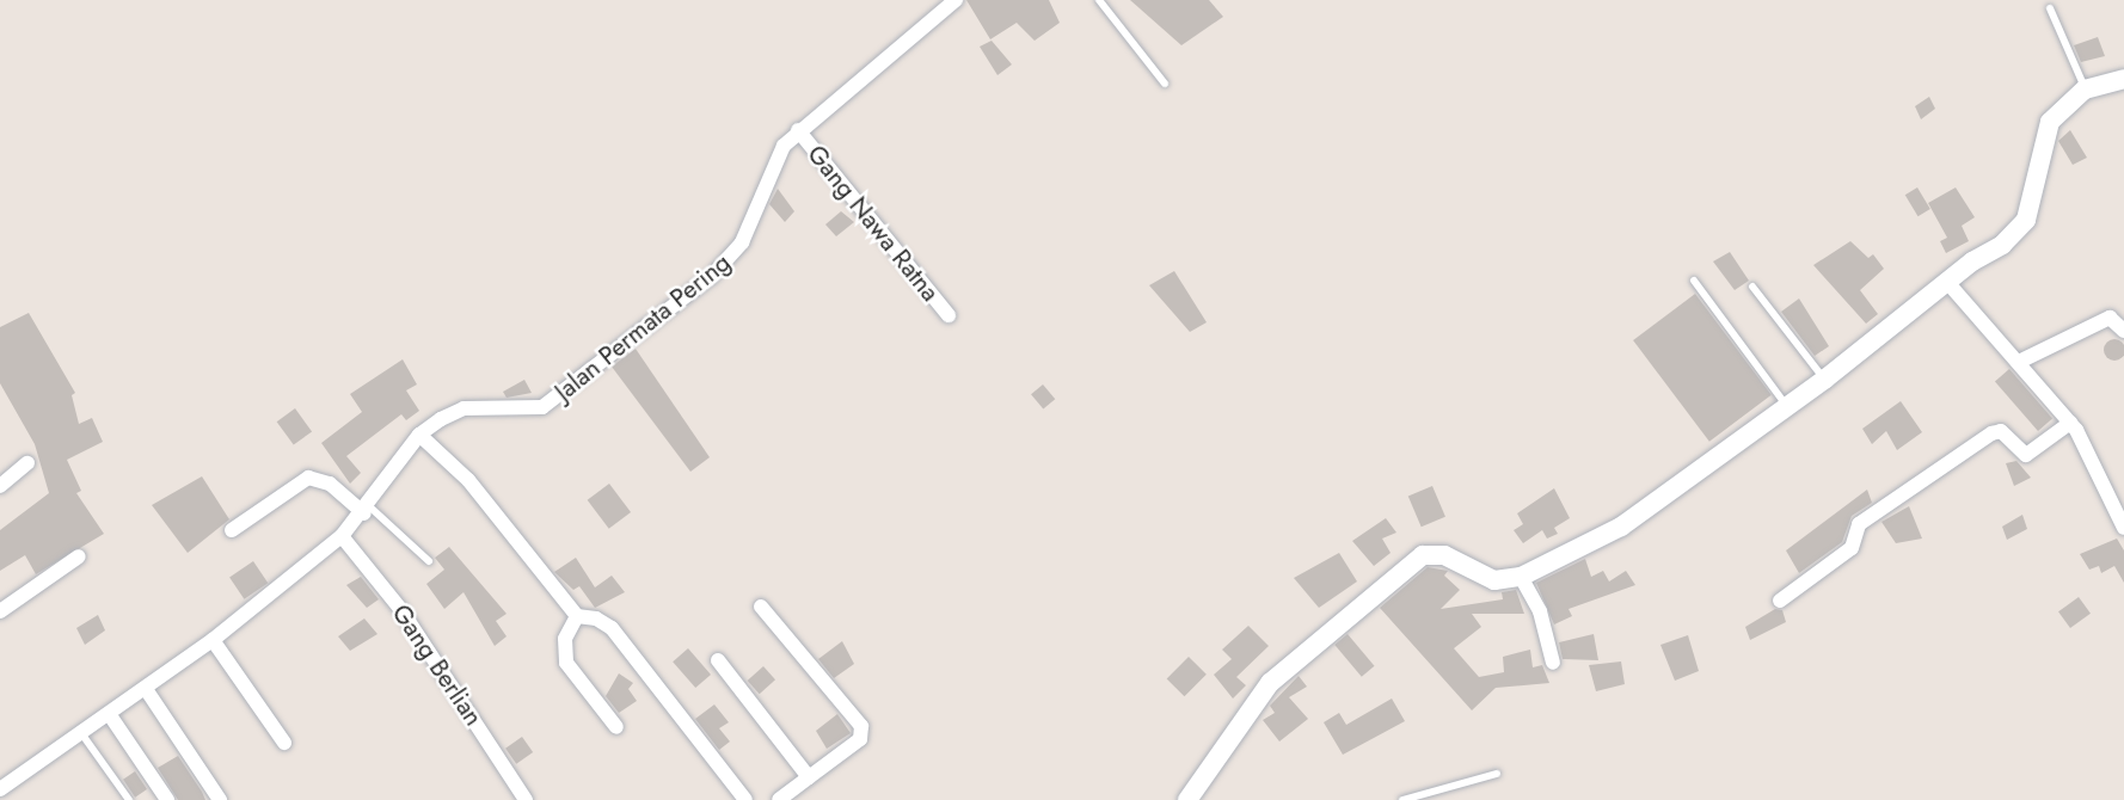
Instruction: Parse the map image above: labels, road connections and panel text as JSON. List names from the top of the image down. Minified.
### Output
{"streets":{"street":["Gang Nawa Ratna","Jalan Permata Pering","Gang Berlian"]},"crossings":[["Gang Nawa Ratna","Jalan Permata Pering"],["Jalan Permata Pering","Gang Berlian"]]}
